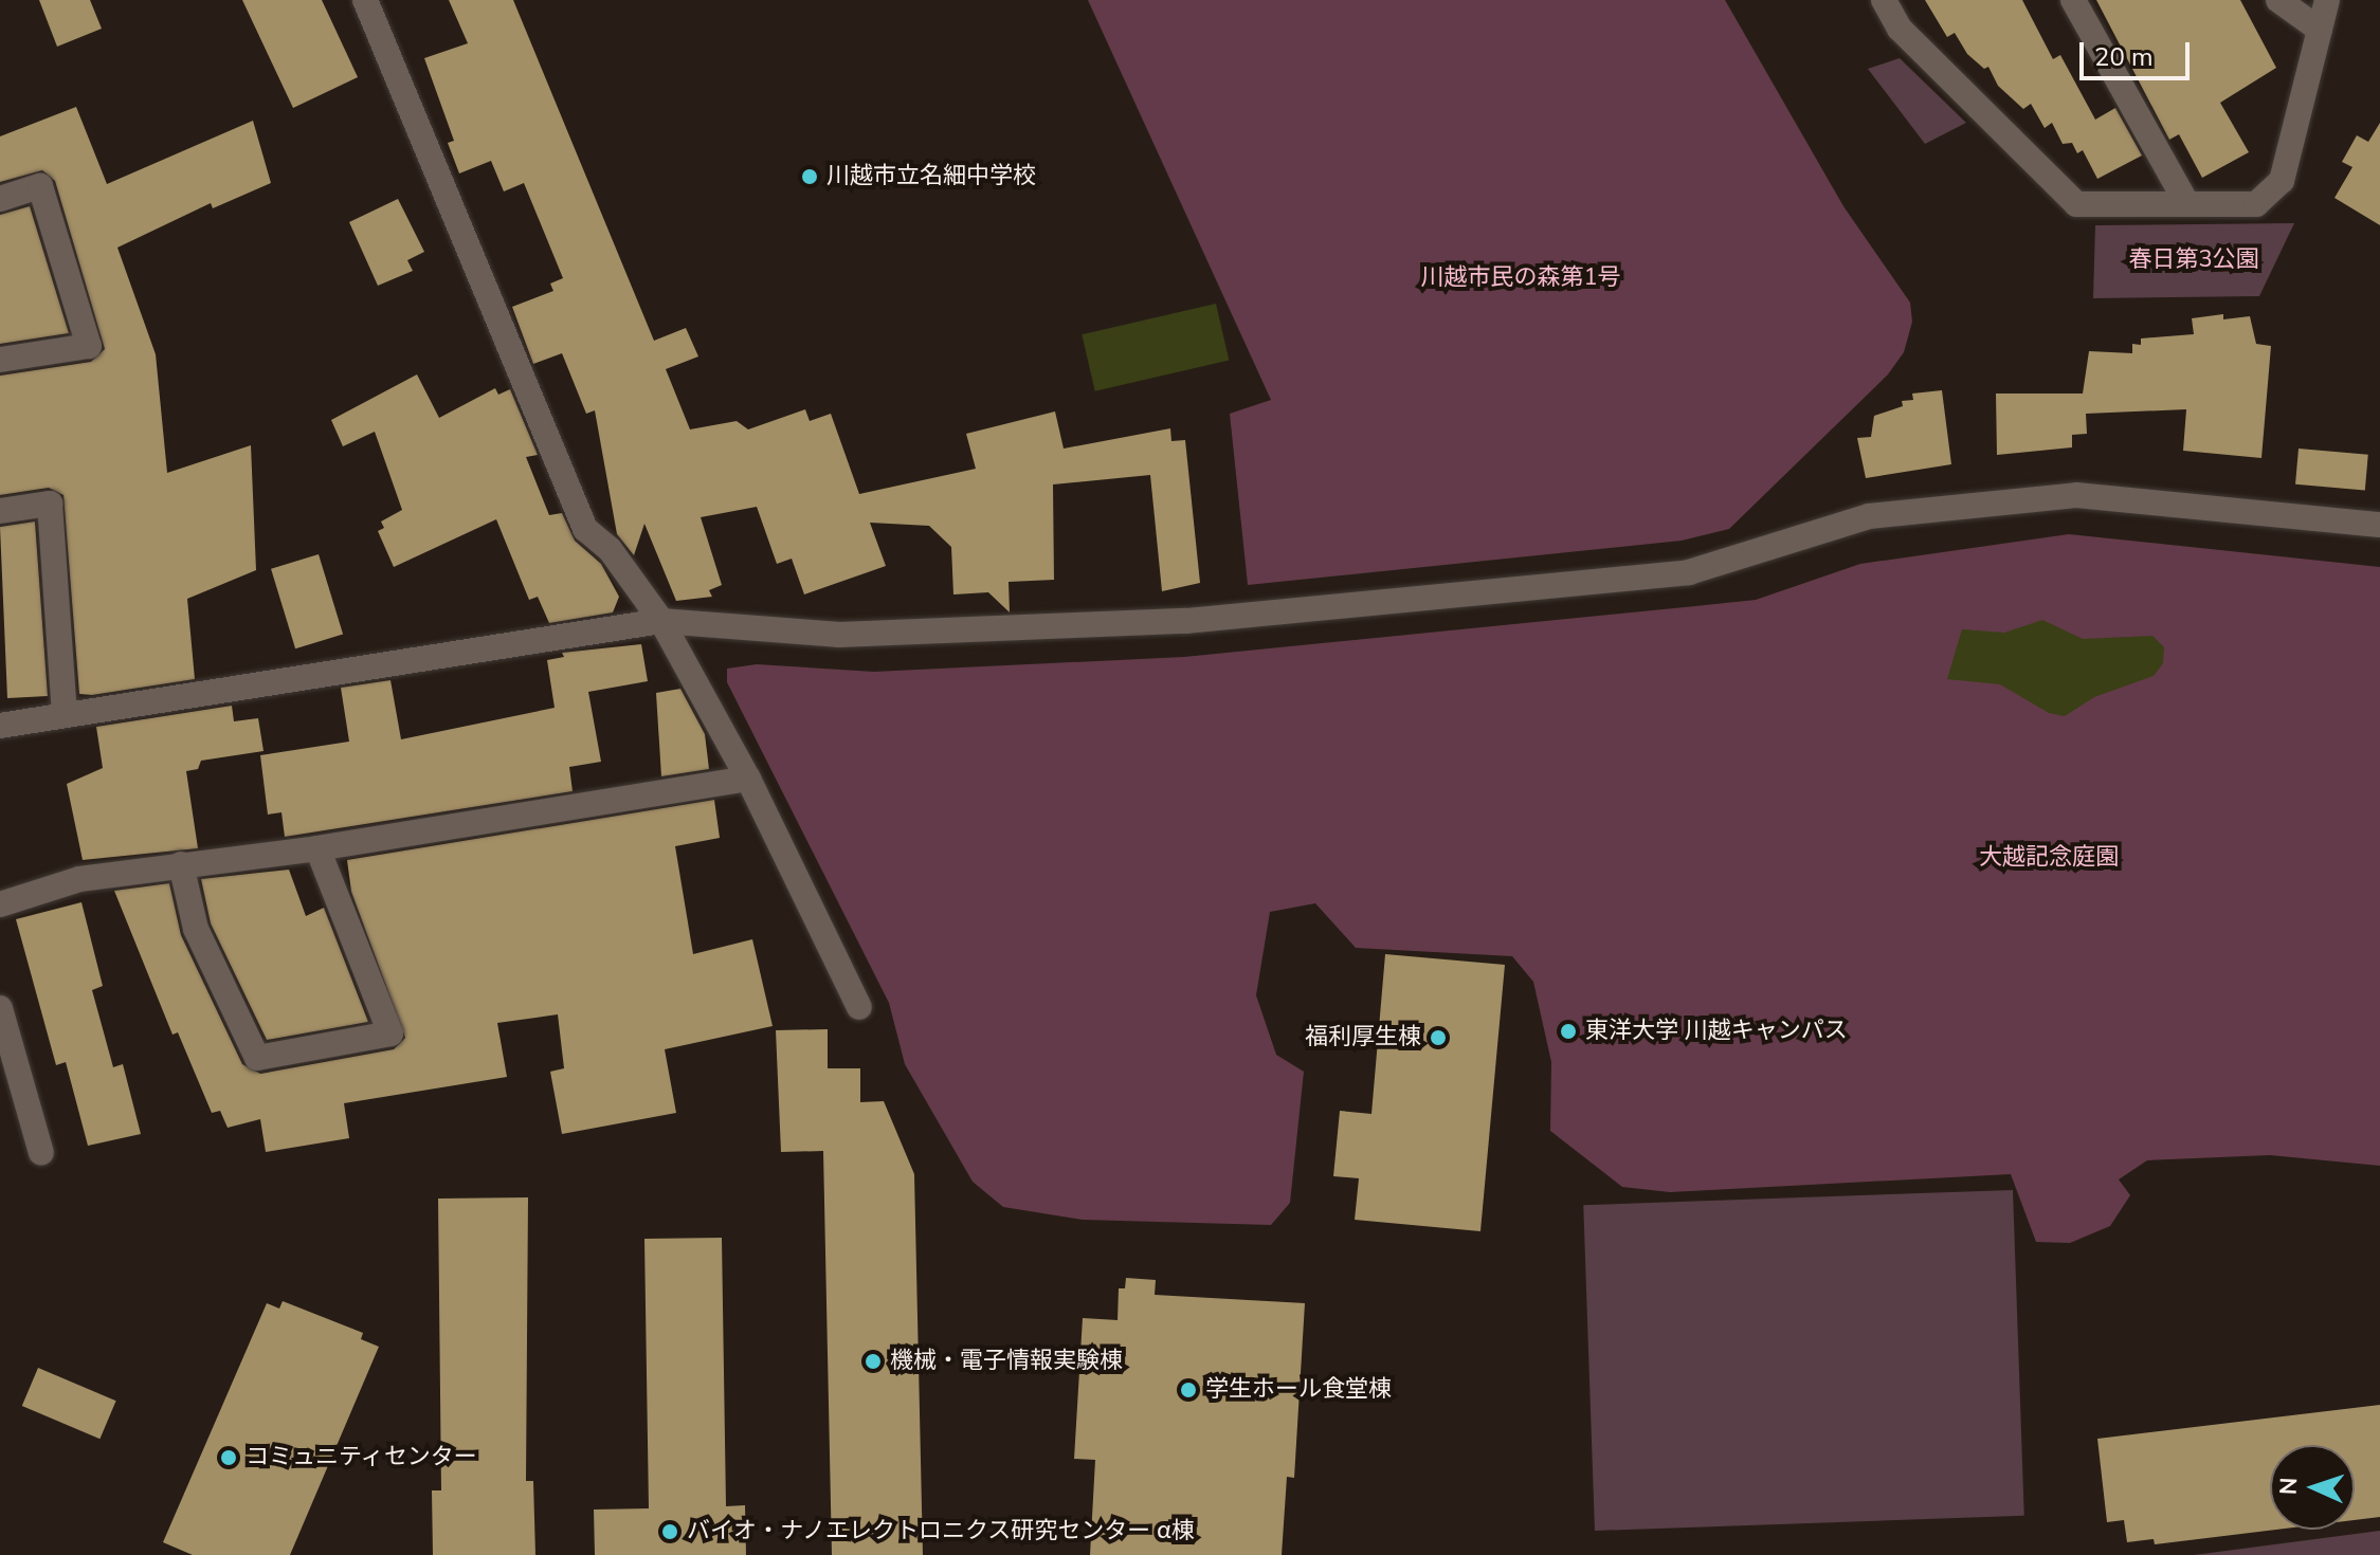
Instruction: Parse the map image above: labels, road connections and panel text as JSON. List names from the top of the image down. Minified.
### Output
{"parks":["春日第3公園","川越市民の森第1号","大越記念庭園"],"places":["川越市立名細中学校","東洋大学 川越キャンパス","福利厚生棟","機械・電子情報実験棟","学生ホール食堂棟","コミュニティセンター","バイオ・ナノエレクトロニクス研究センター α棟"],"scale_bar":"20 m","north":"left"}
